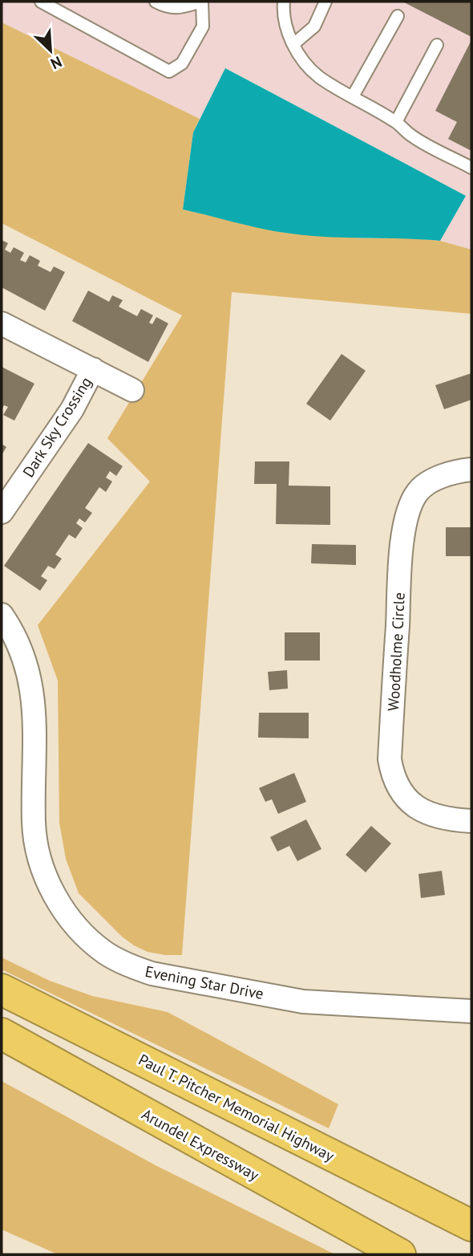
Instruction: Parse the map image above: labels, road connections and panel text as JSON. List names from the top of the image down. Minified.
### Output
{"streets":{"highway":["Paul T. Pitcher Memorial Highway","Arundel Expressway"],"street":["Dark Sky Crossing","Woodholme Circle","Evening Star Drive"]},"north":"bottom right"}
